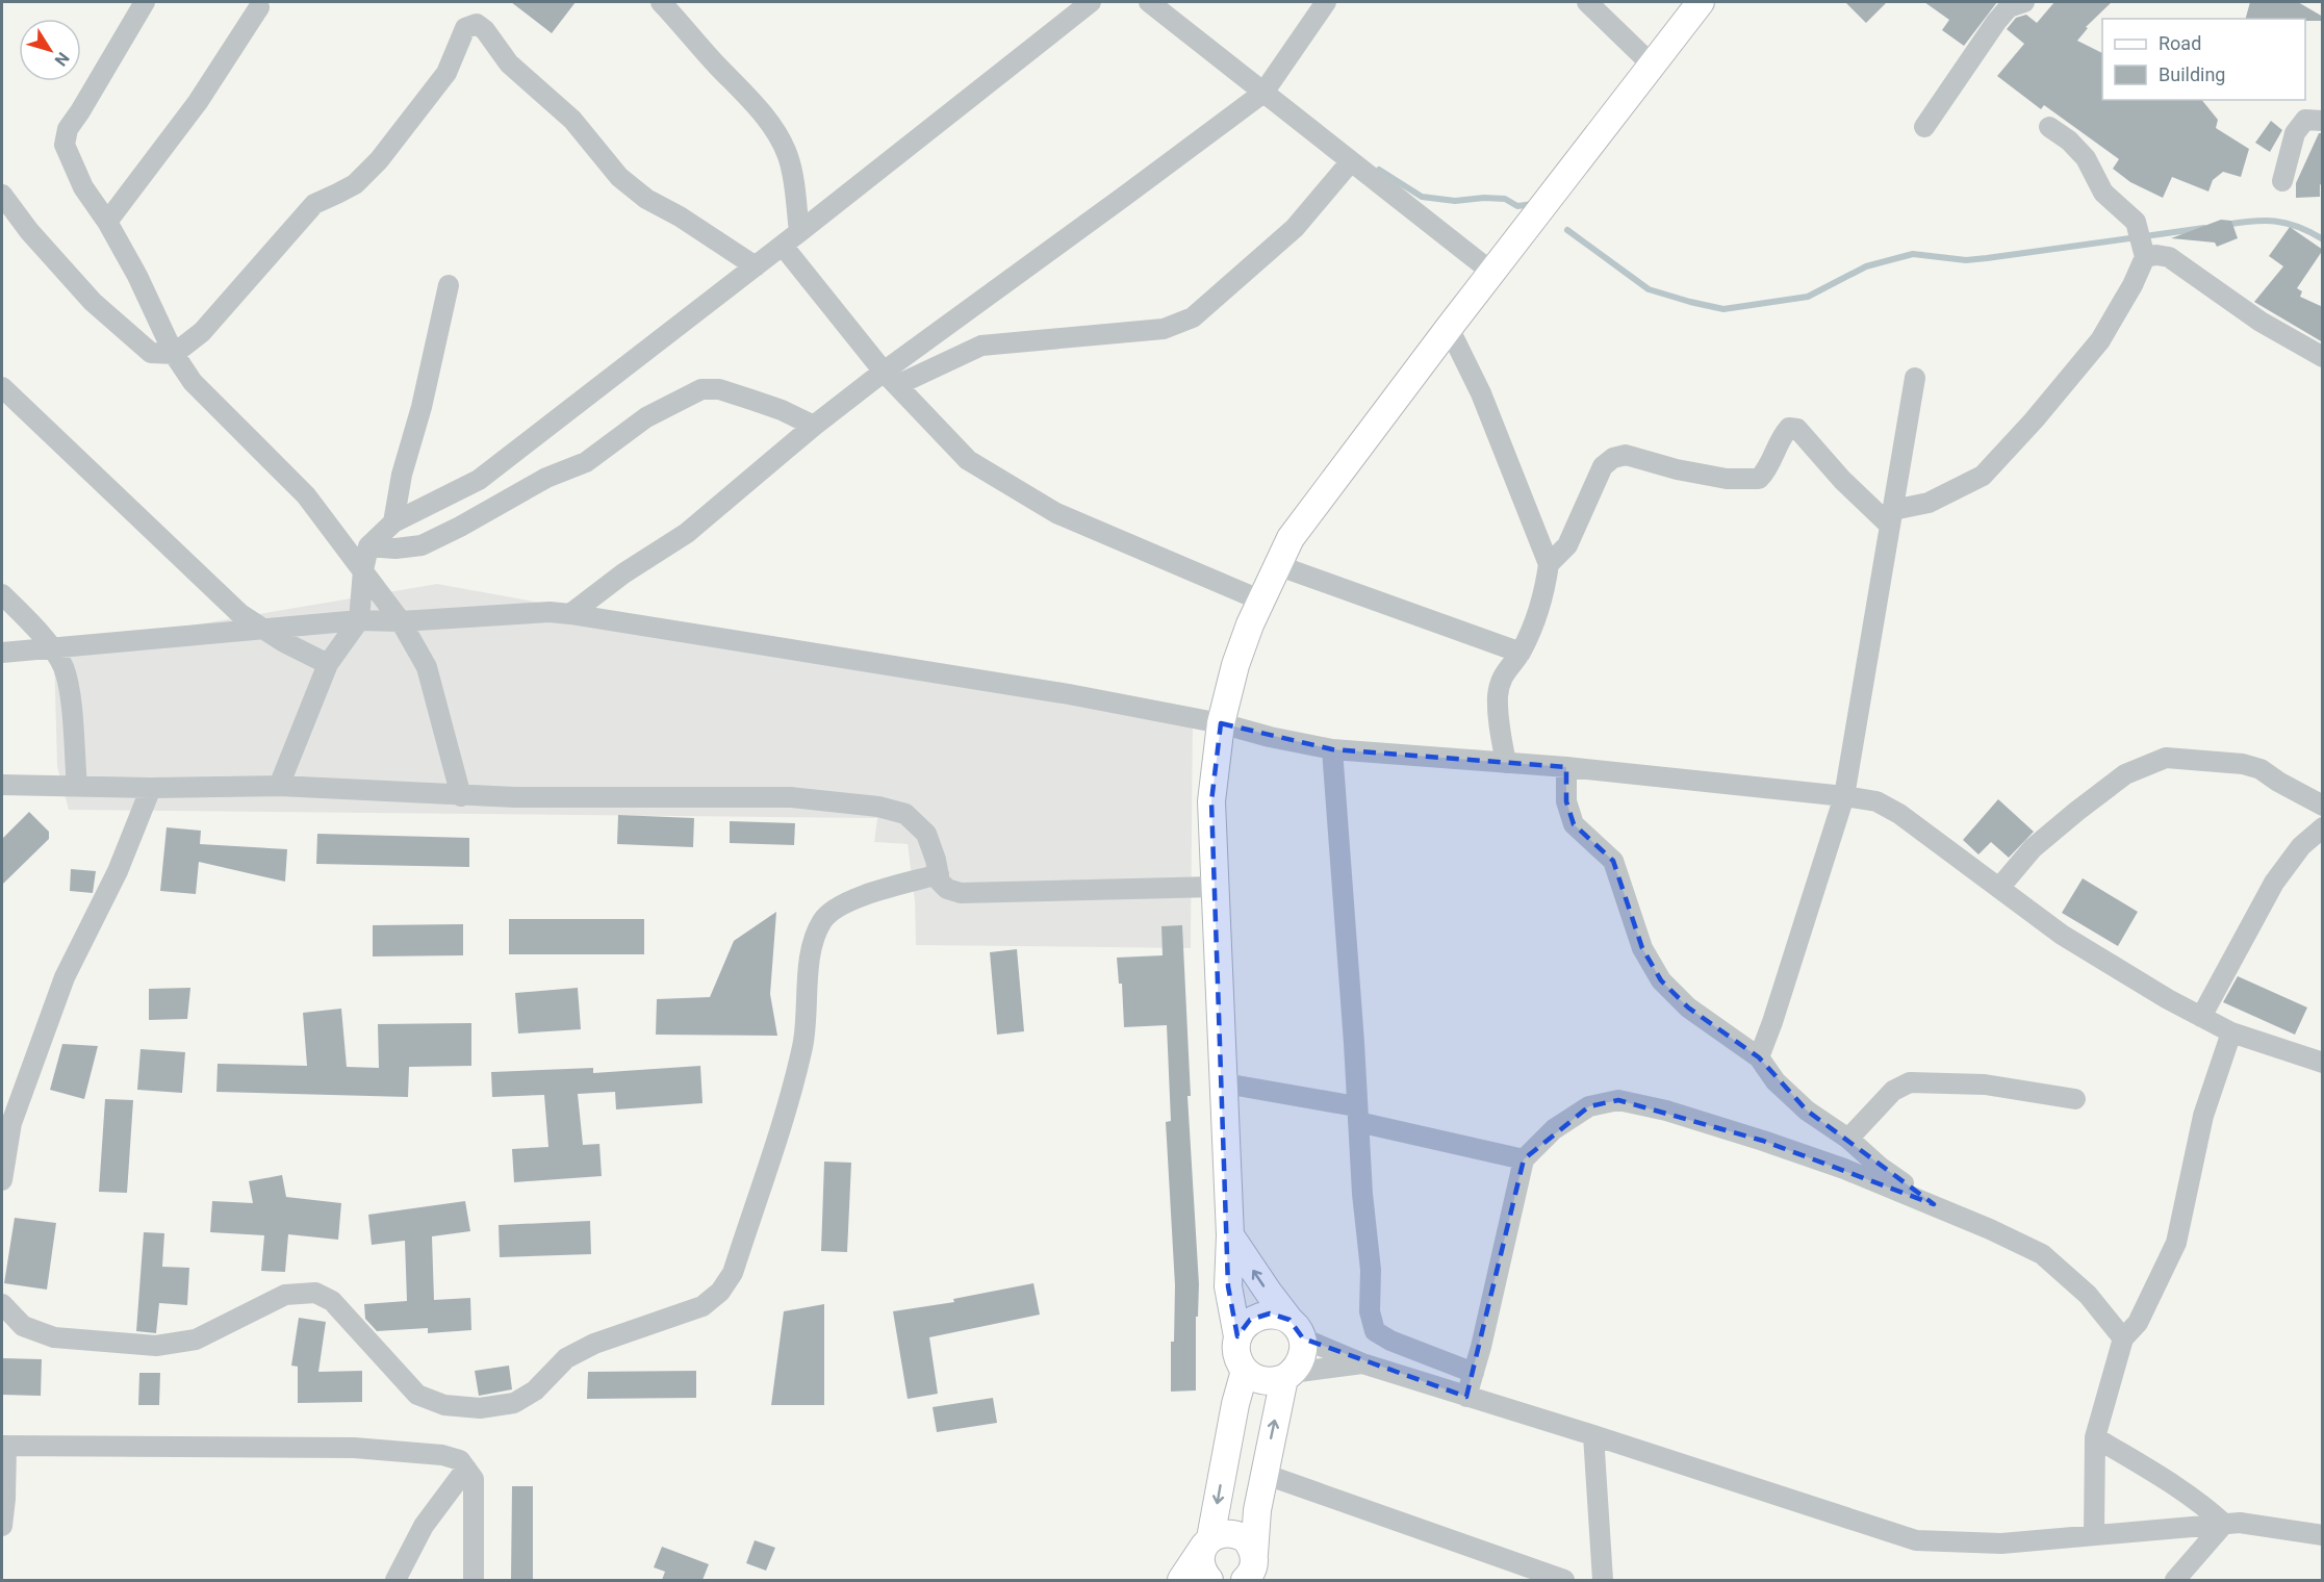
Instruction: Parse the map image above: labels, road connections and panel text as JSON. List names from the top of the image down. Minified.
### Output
{"legend":["Road","Building"],"north":"bottom right"}
